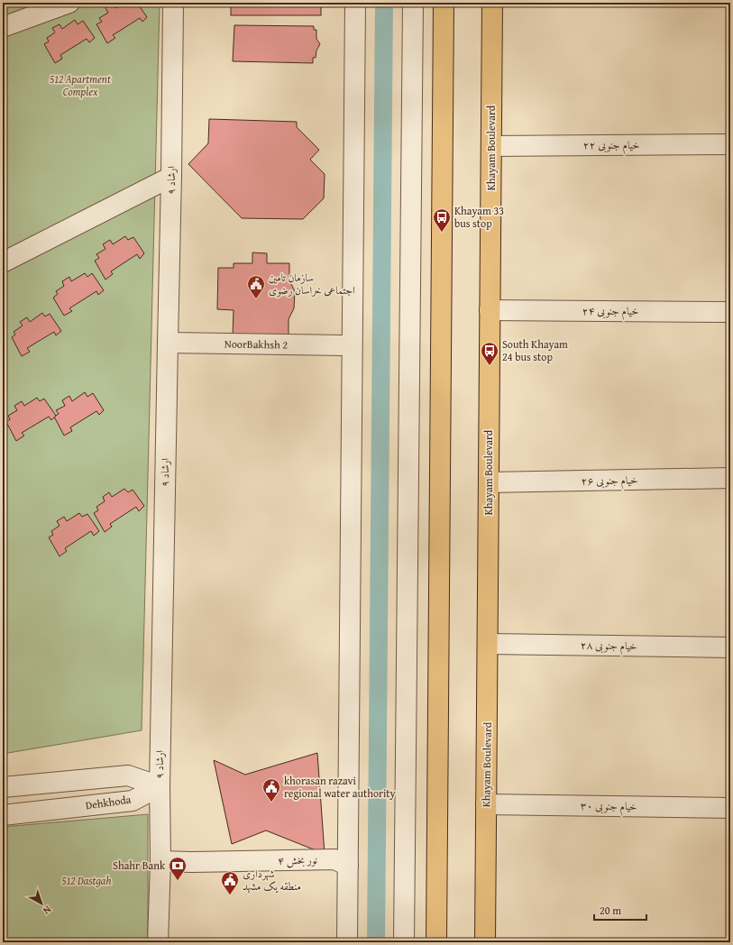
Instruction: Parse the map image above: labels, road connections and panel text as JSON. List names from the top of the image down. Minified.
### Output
{"streets":{"main road":["Khayam Boulevard"],"street":["خیام جنوبی ۲۲","ارشاد ۹","خیام جنوبی ۲۴","NoorBakhsh 2","خیام جنوبی ۲۶","خیام جنوبی ۲۸","Dehkhoda","خیام جنوبی ۳۰","نور بخش ۴"]},"crossings":[["خیام جنوبی ۲۲","Khayam Boulevard"],["Khayam Boulevard","خیام جنوبی ۲۴"],["Khayam Boulevard","خیام جنوبی ۲۶"],["Khayam Boulevard","خیام جنوبی ۲۸"],["Khayam Boulevard","خیام جنوبی ۳۰"],["ارشاد ۹","NoorBakhsh 2"],["ارشاد ۹","Dehkhoda"],["ارشاد ۹","نور بخش ۴"]],"parks":["512 Apartment Complex","512 Dastgah"],"places":{"bus stop":["Khayam 33 bus stop","South Khayam 24 bus stop"],"public building":["سازمان تامین اجتماعی خراسان رضوی","khorasan razavi regional water authority","شهرداری منطقه یک مشهد"],"bank":["Shahr Bank"]},"scale_bar":"20 m","north":"bottom right"}
